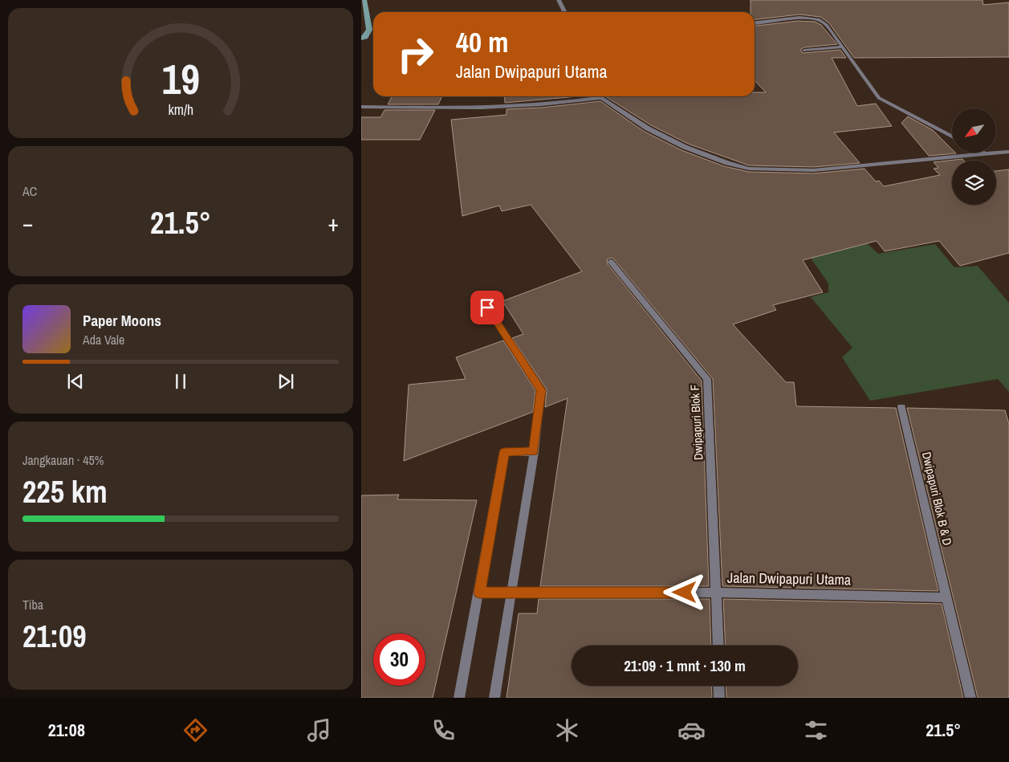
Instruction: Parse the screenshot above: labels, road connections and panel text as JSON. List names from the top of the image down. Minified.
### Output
{"streets":{"street":["Dwipapuri Blok F","Dwipapuri Blok B & D","Jalan Dwipapuri Utama"]},"crossings":[["Dwipapuri Blok F","Jalan Dwipapuri Utama"],["Dwipapuri Blok B & D","Jalan Dwipapuri Utama"]],"north":"bottom left","page":{"turn":["40 m","Jalan Dwipapuri Utama"],"tile":["AC",["Jangkauan · 45%","225 km"],["Tiba","21:09"]],"heat":["−","21.5°","+"],"song":["Paper Moons","Ada Vale"],"limit":"30","trip":"21:09 · 1 mnt · 130 m","tabs":["21:08","21.5°"],"gauge":["19","km/h"]}}
